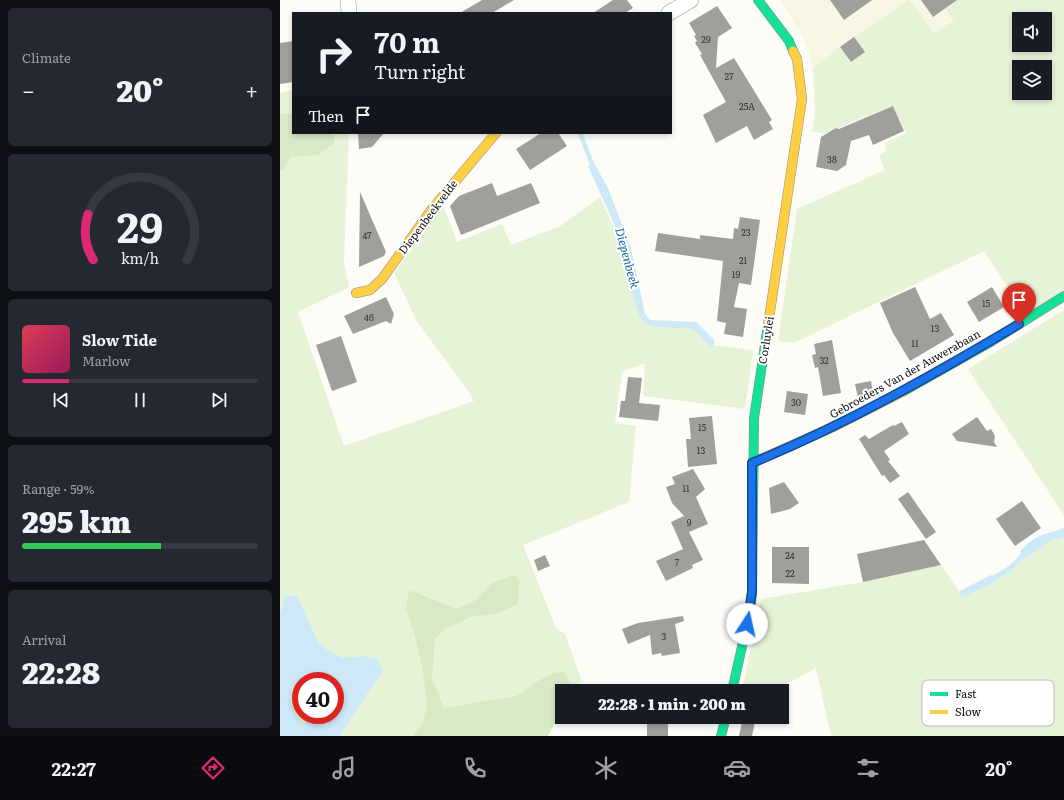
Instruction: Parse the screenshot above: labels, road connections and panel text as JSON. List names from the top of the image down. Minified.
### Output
{"streets":{"street":["Diepenbeekvelde","Corluylei","Gebroeders Van der Auwerabaan"]},"crossings":[["Corluylei","Gebroeders Van der Auwerabaan"]],"water":["Diepenbeek"],"house_numbers":["29","27","25A","38","23","47","21","19","15","46","13","11","32","30","15","13","11","9","24","7","22","3"],"legend":["Fast","Slow"],"page":{"tile":["Climate",["Range · 59%","295 km"],["Arrival","22:28"]],"turn":["70 m","Turn right"],"heat":["−","20°","+"],"then":"Then","song":["Slow Tide","Marlow"],"limit":"40","trip":"22:28 · 1 min · 200 m","tabs":["22:27","20°"],"gauge":["29","km/h"]}}
